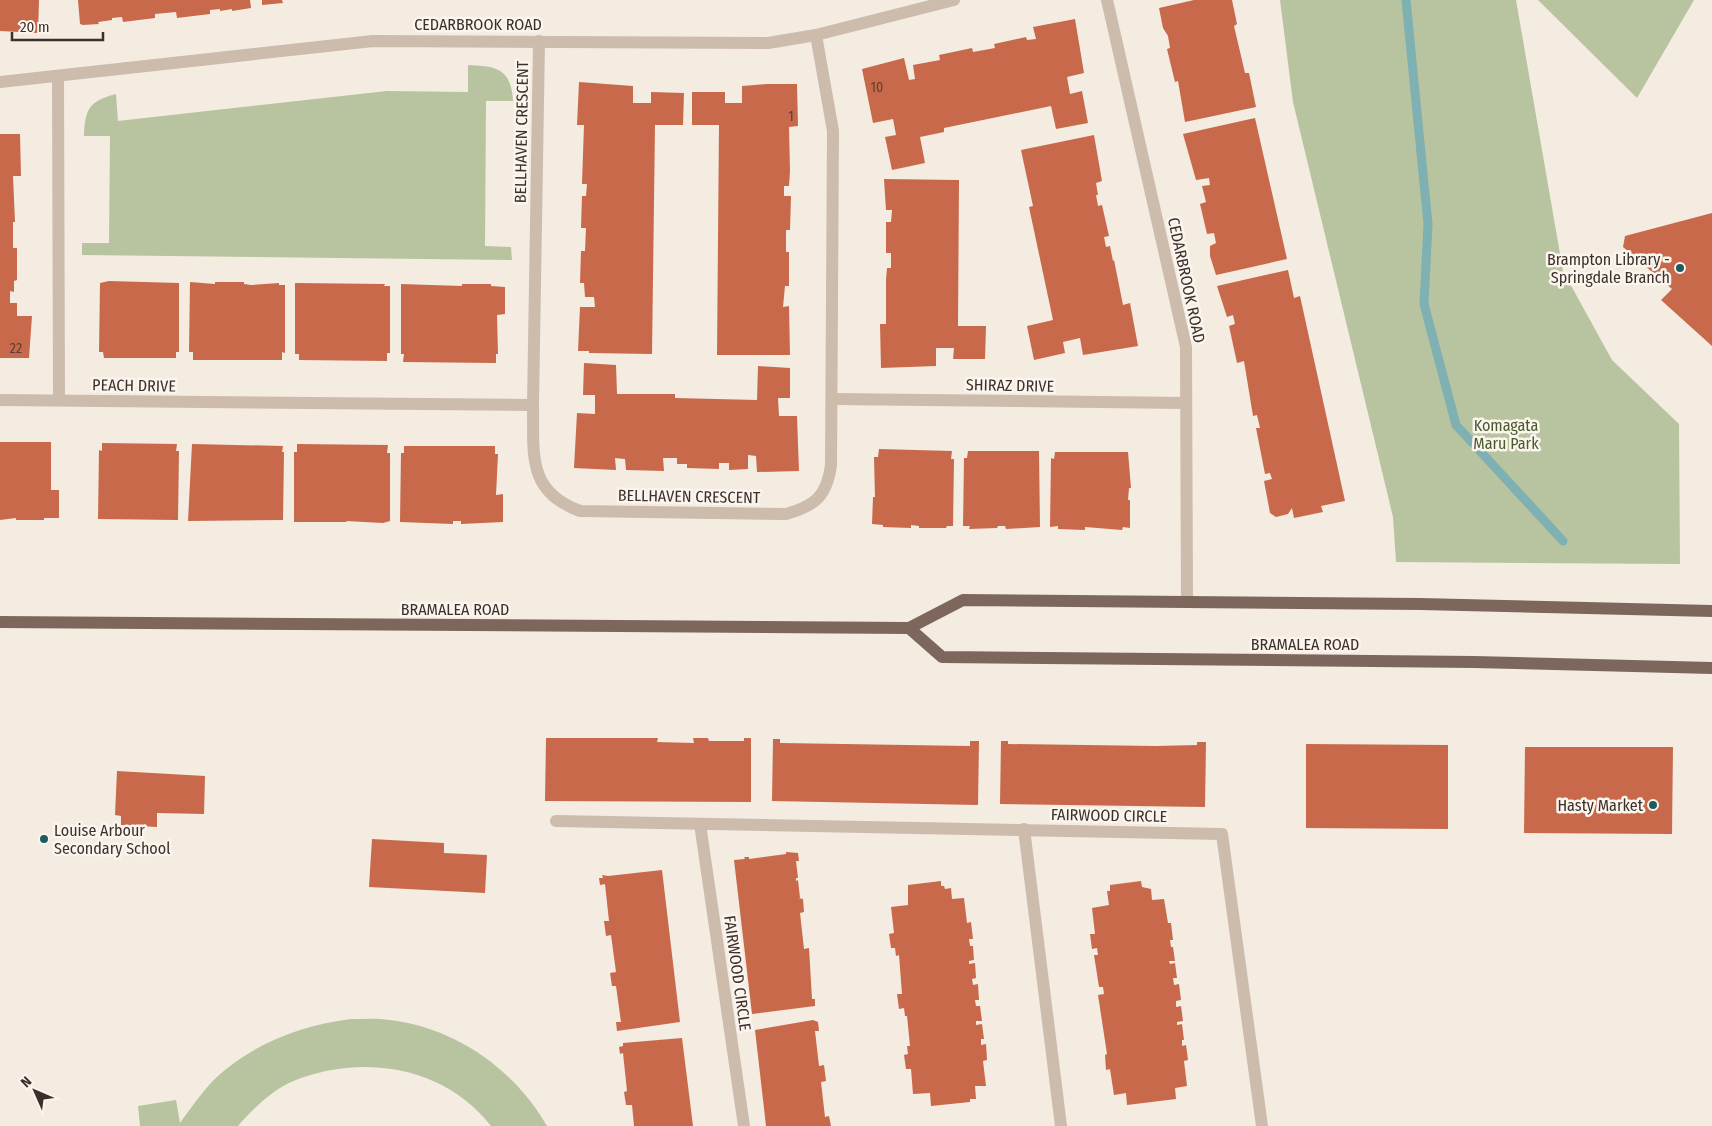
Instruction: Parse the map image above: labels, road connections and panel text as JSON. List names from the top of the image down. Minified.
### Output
{"streets":{"main road":["BRAMALEA ROAD"],"street":["CEDARBROOK ROAD","BELLHAVEN CRESCENT","PEACH DRIVE","SHIRAZ DRIVE","FAIRWOOD CIRCLE"]},"crossings":[["CEDARBROOK ROAD","BELLHAVEN CRESCENT"],["CEDARBROOK ROAD","SHIRAZ DRIVE"],["CEDARBROOK ROAD","BRAMALEA ROAD"],["BELLHAVEN CRESCENT","PEACH DRIVE"],["BELLHAVEN CRESCENT","SHIRAZ DRIVE"]],"parks":["Komagata Maru Park"],"places":["Brampton Library - Springdale Branch","Hasty Market","Louise Arbour Secondary School"],"house_numbers":["10","1","22"],"scale_bar":"20 m","north":"top left"}
